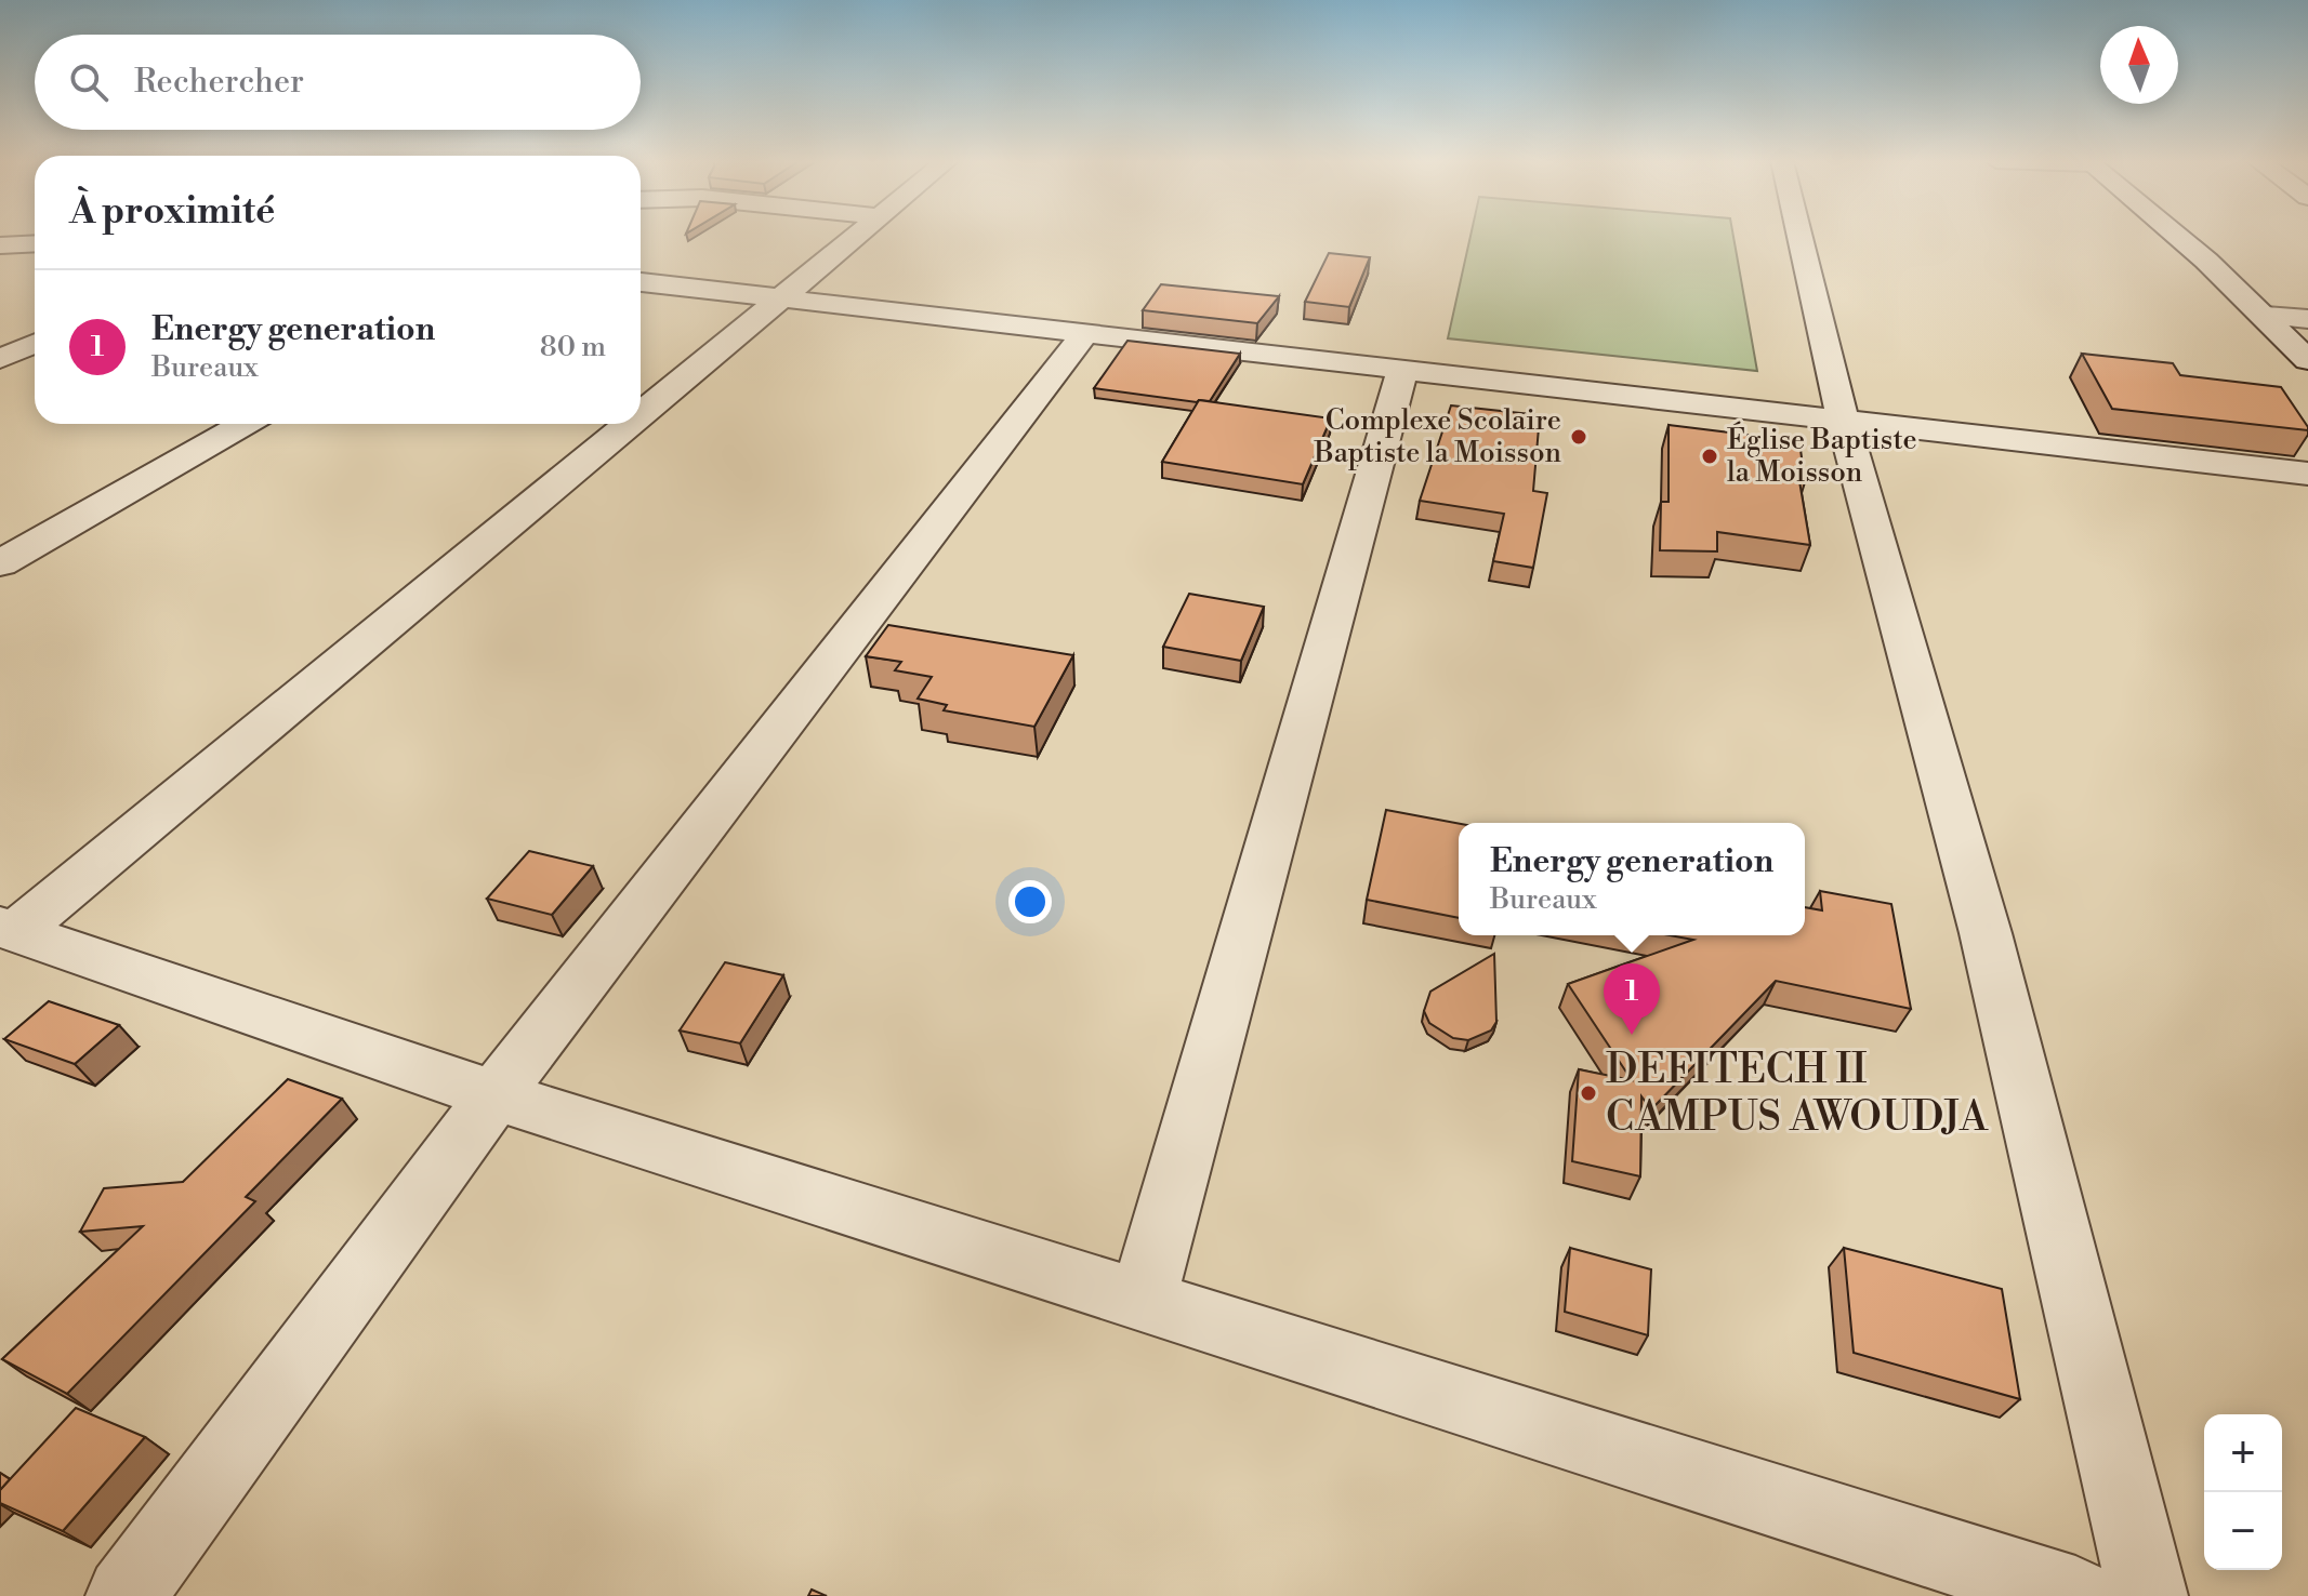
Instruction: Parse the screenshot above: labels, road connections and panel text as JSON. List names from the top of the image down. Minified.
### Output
{"places":["Complexe Scolaire Baptiste la Moisson","Église Baptiste la Moisson","DEFITECH II CAMPUS AWOUDJA"],"north":"top","page":{"search":"Rechercher","heading":"À proximité","list":[{"mark":"1","name":"Energy generation","note":"Bureaux","value":"80 m"}],"popup":["Energy generation","Bureaux"],"pins":"1","map_buttons":["+","−"]}}
